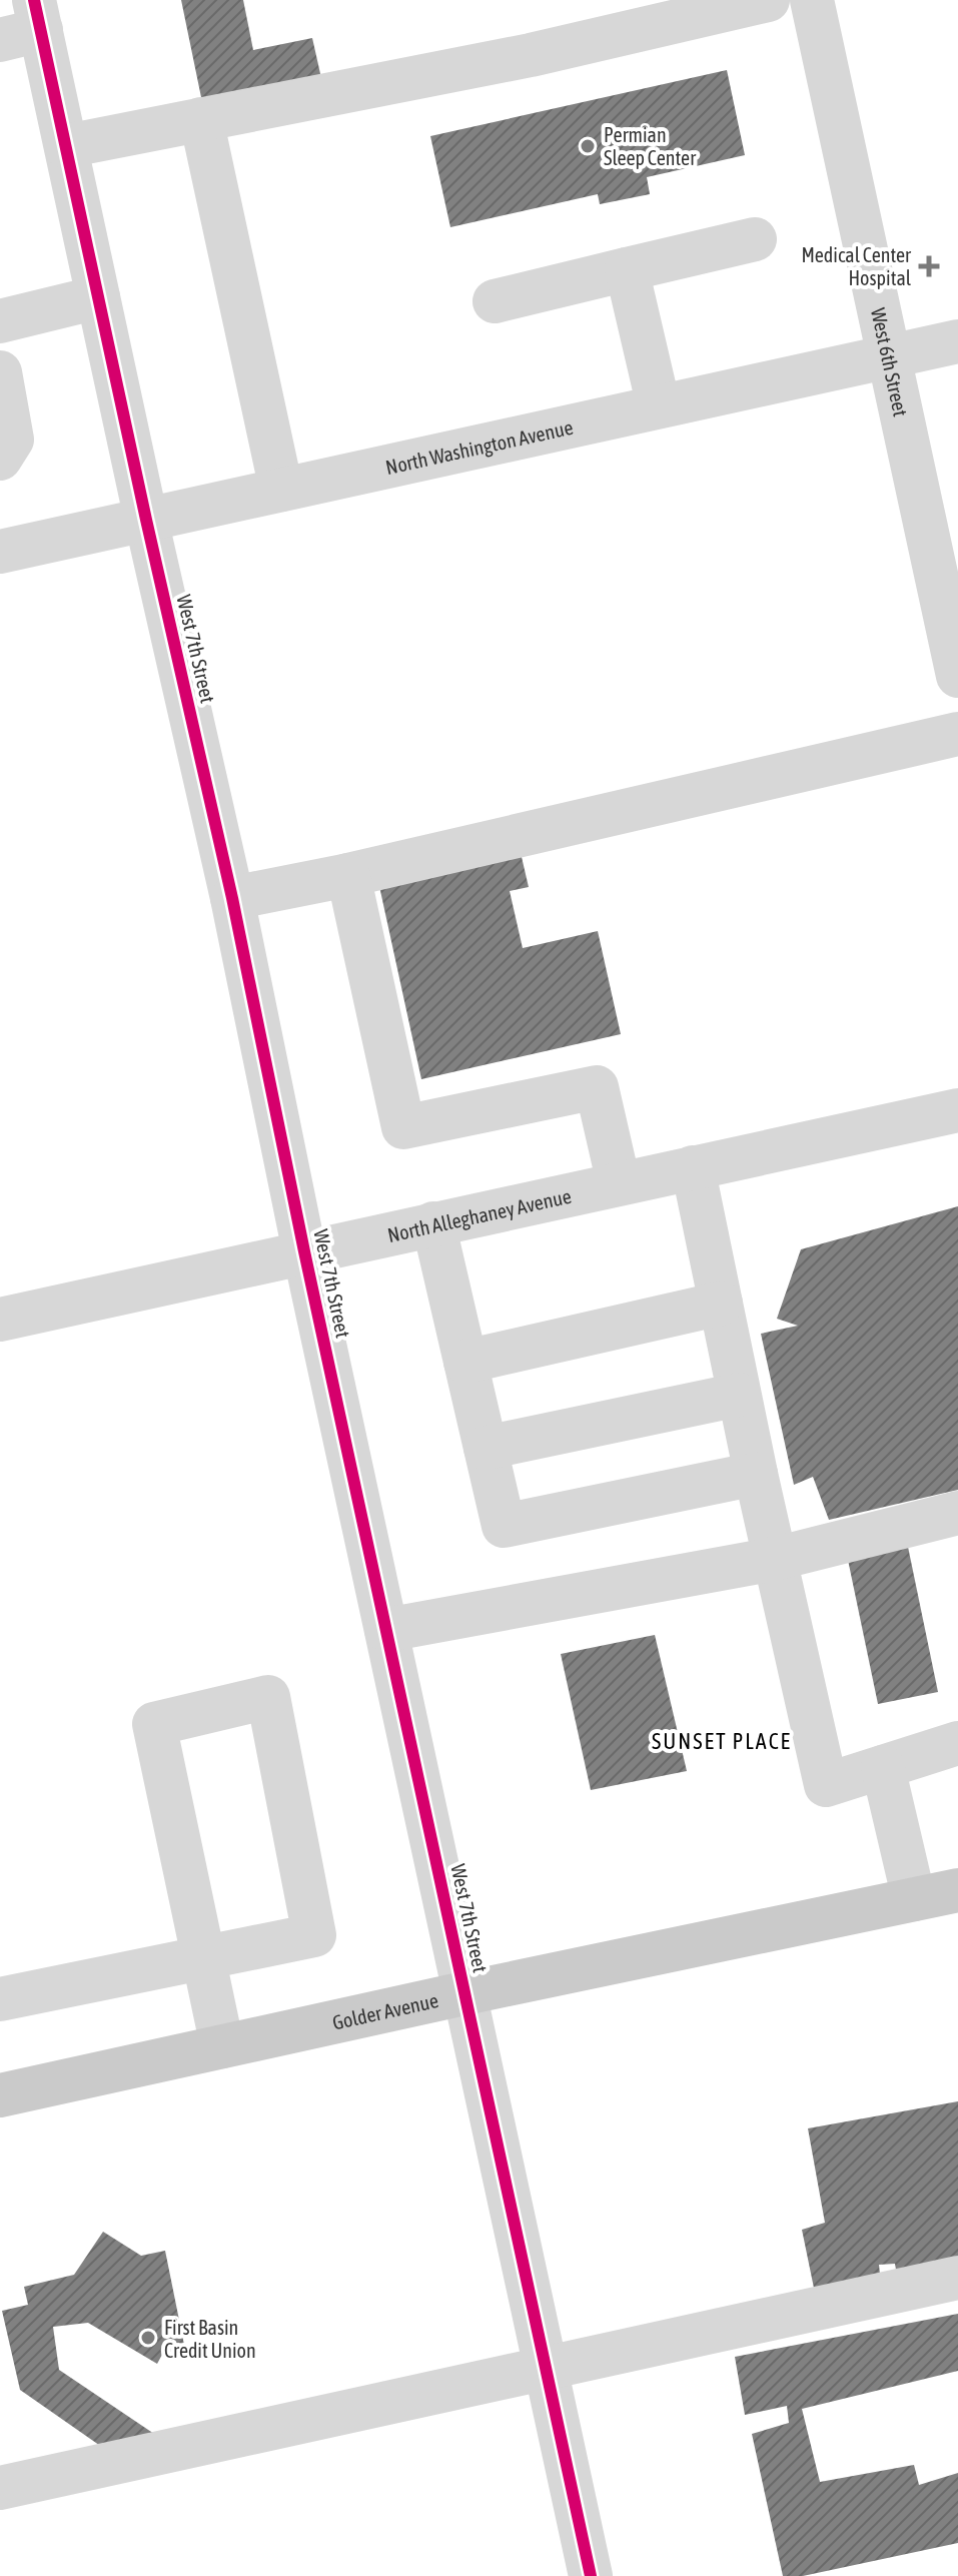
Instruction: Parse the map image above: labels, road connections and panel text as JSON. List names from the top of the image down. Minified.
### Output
{"streets":{"main road":["Golder Avenue"],"street":["West 6th Street","North Washington Avenue","West 7th Street","North Alleghaney Avenue"]},"crossings":[["West 6th Street","North Washington Avenue"],["North Washington Avenue","West 7th Street"],["West 7th Street","North Alleghaney Avenue"],["West 7th Street","Golder Avenue"]],"districts":["SUNSET PLACE"],"places":{"other":["Permian Sleep Center","First Basin Credit Union"],"health":["Medical Center Hospital"]}}
